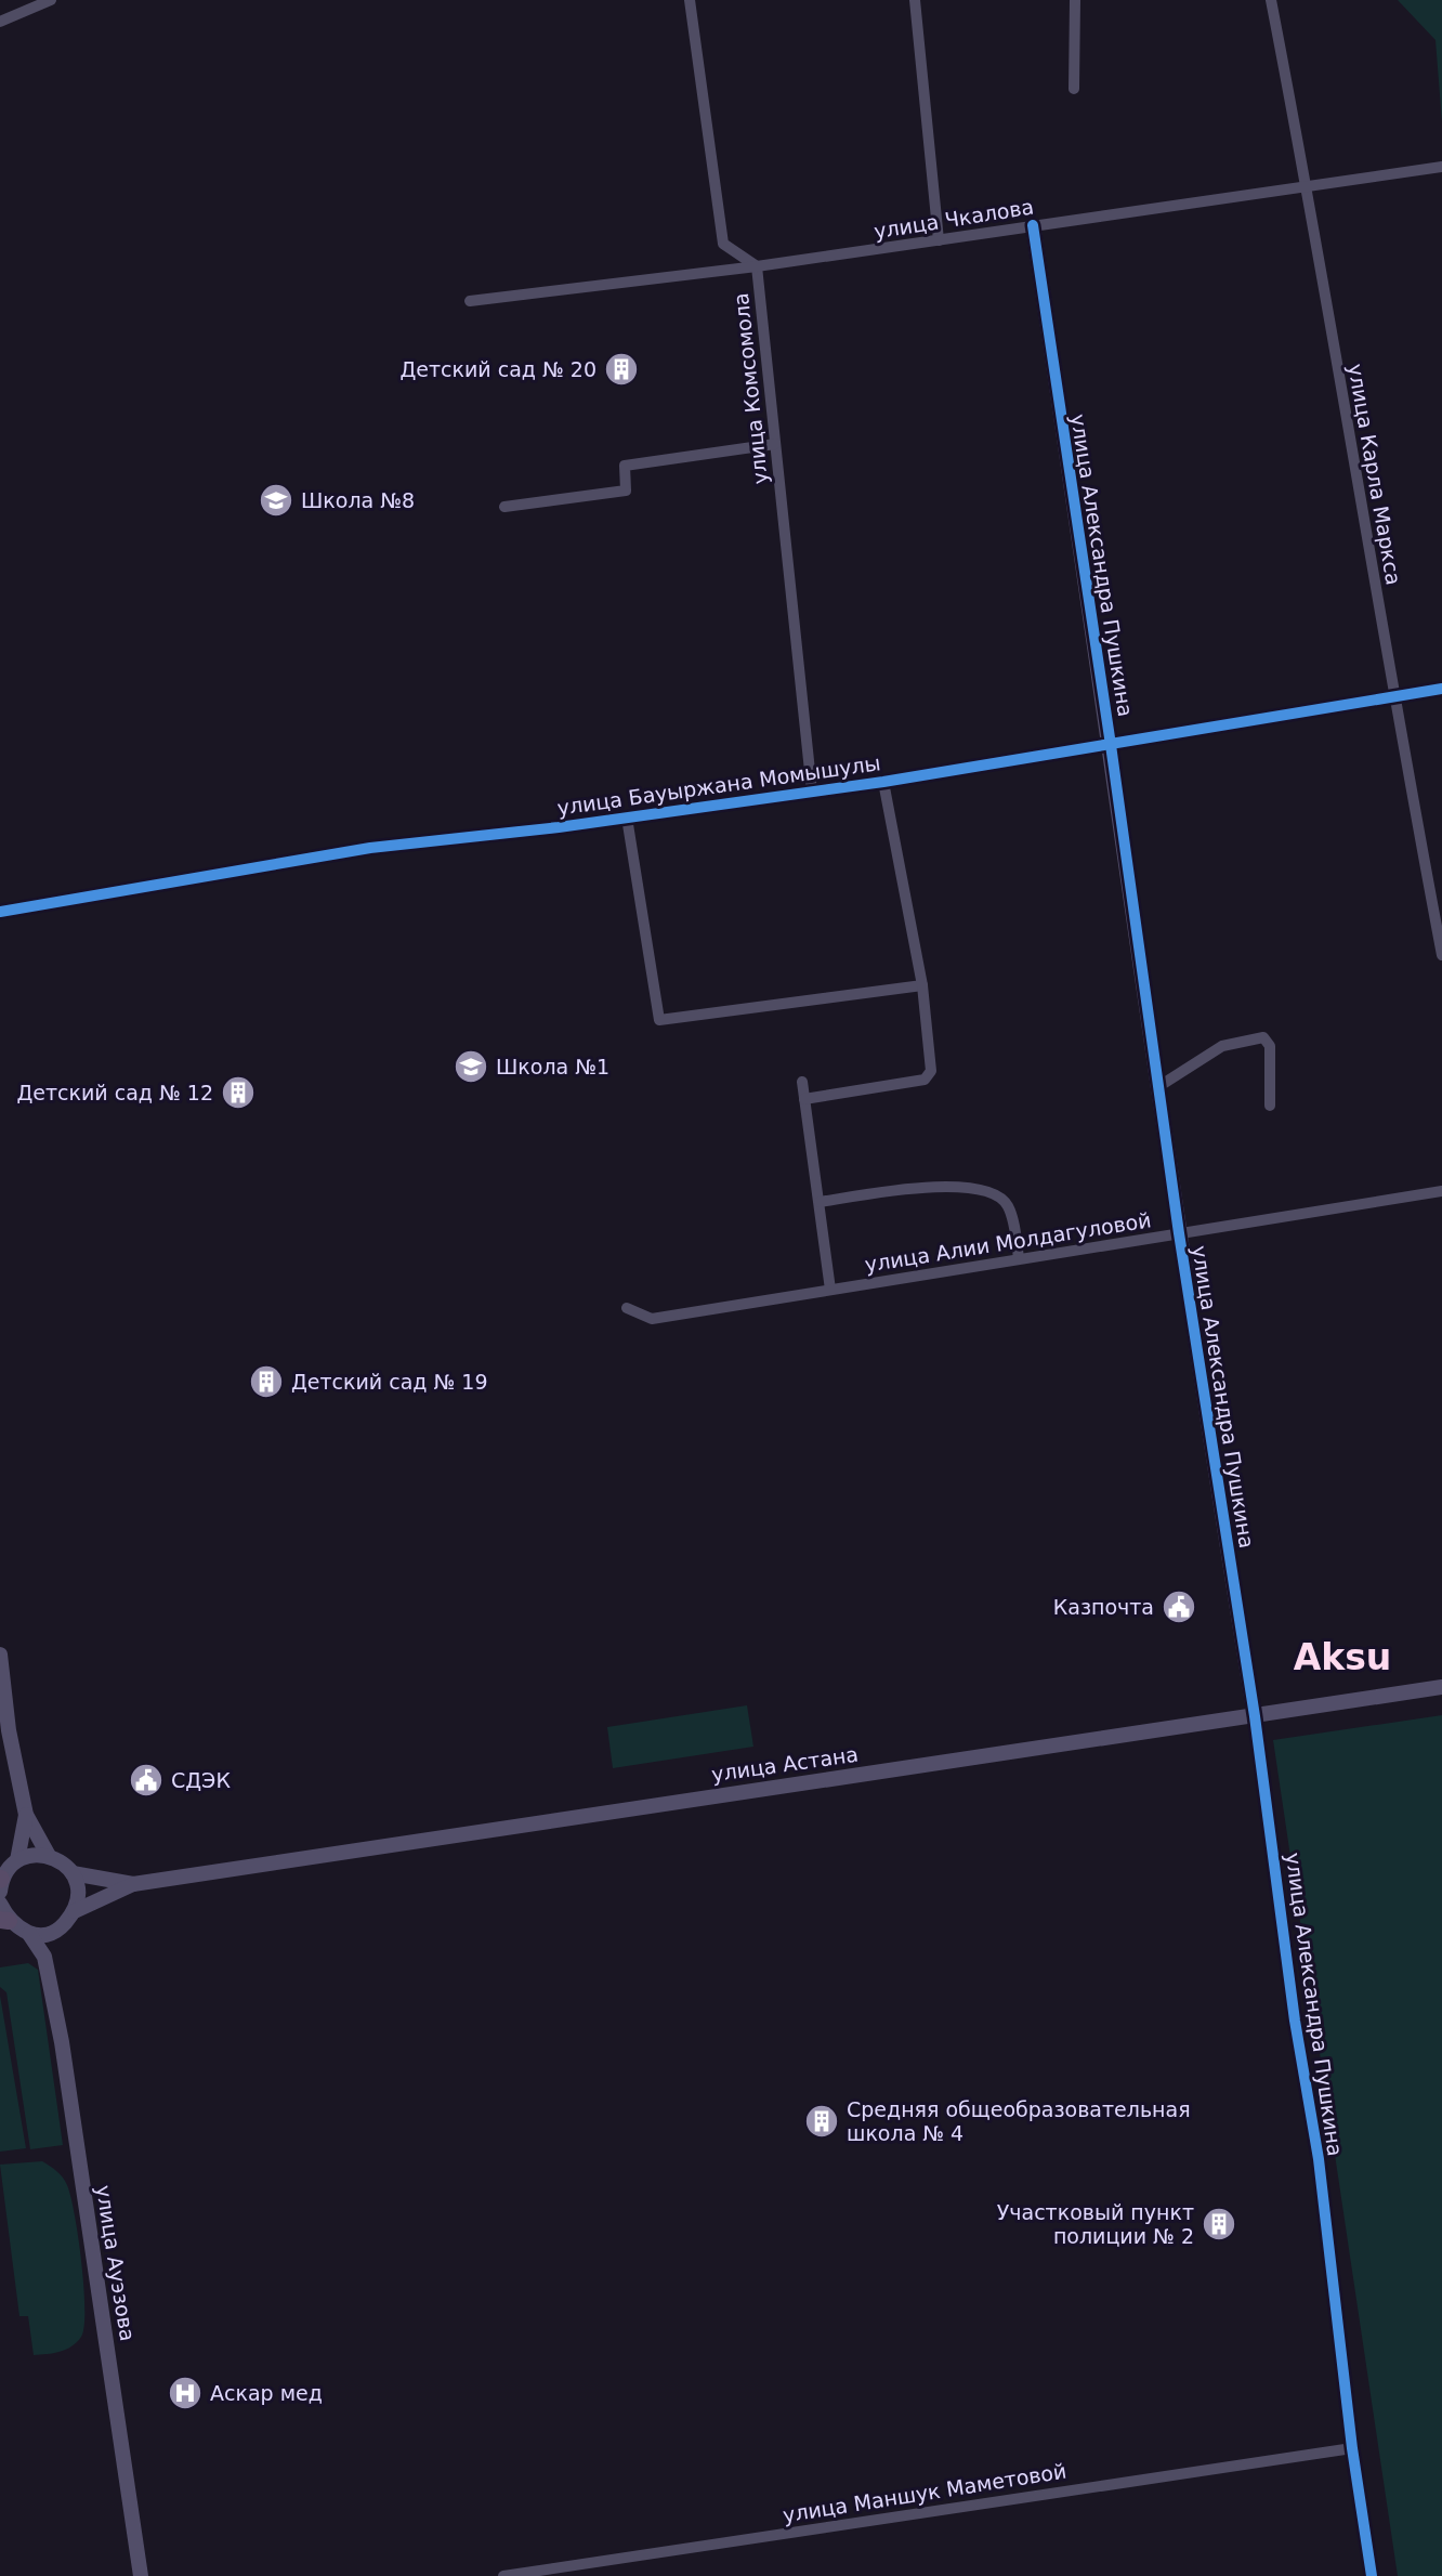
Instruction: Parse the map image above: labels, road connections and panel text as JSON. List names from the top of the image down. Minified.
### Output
{"streets":{"street":["улица Чкалова","улица Комсомола","улица Карла Маркса","улица Александра Пушкина","улица Бауыржана Момышулы","улица Алии Молдагуловой","улица Астана","улица Ауэзова","улица Маншук Маметовой"]},"crossings":[["улица Чкалова","улица Комсомола"],["улица Чкалова","улица Карла Маркса"],["улица Чкалова","улица Александра Пушкина"],["улица Комсомола","улица Бауыржана Момышулы"],["улица Карла Маркса","улица Бауыржана Момышулы"],["улица Александра Пушкина","улица Бауыржана Момышулы"],["улица Александра Пушкина","улица Алии Молдагуловой"],["улица Александра Пушкина","улица Астана"],["улица Александра Пушкина","улица Маншук Маметовой"]],"districts":["Aksu"],"places":{"building":["Детский сад № 20","Детский сад № 12","Детский сад № 19","Средняя общеобразовательная школа № 4","Участковый пункт полиции № 2"],"school or university":["Школа №8","Школа №1"],"public building":["Казпочта","СДЭК"],"hospital":["Аскар мед"]}}
